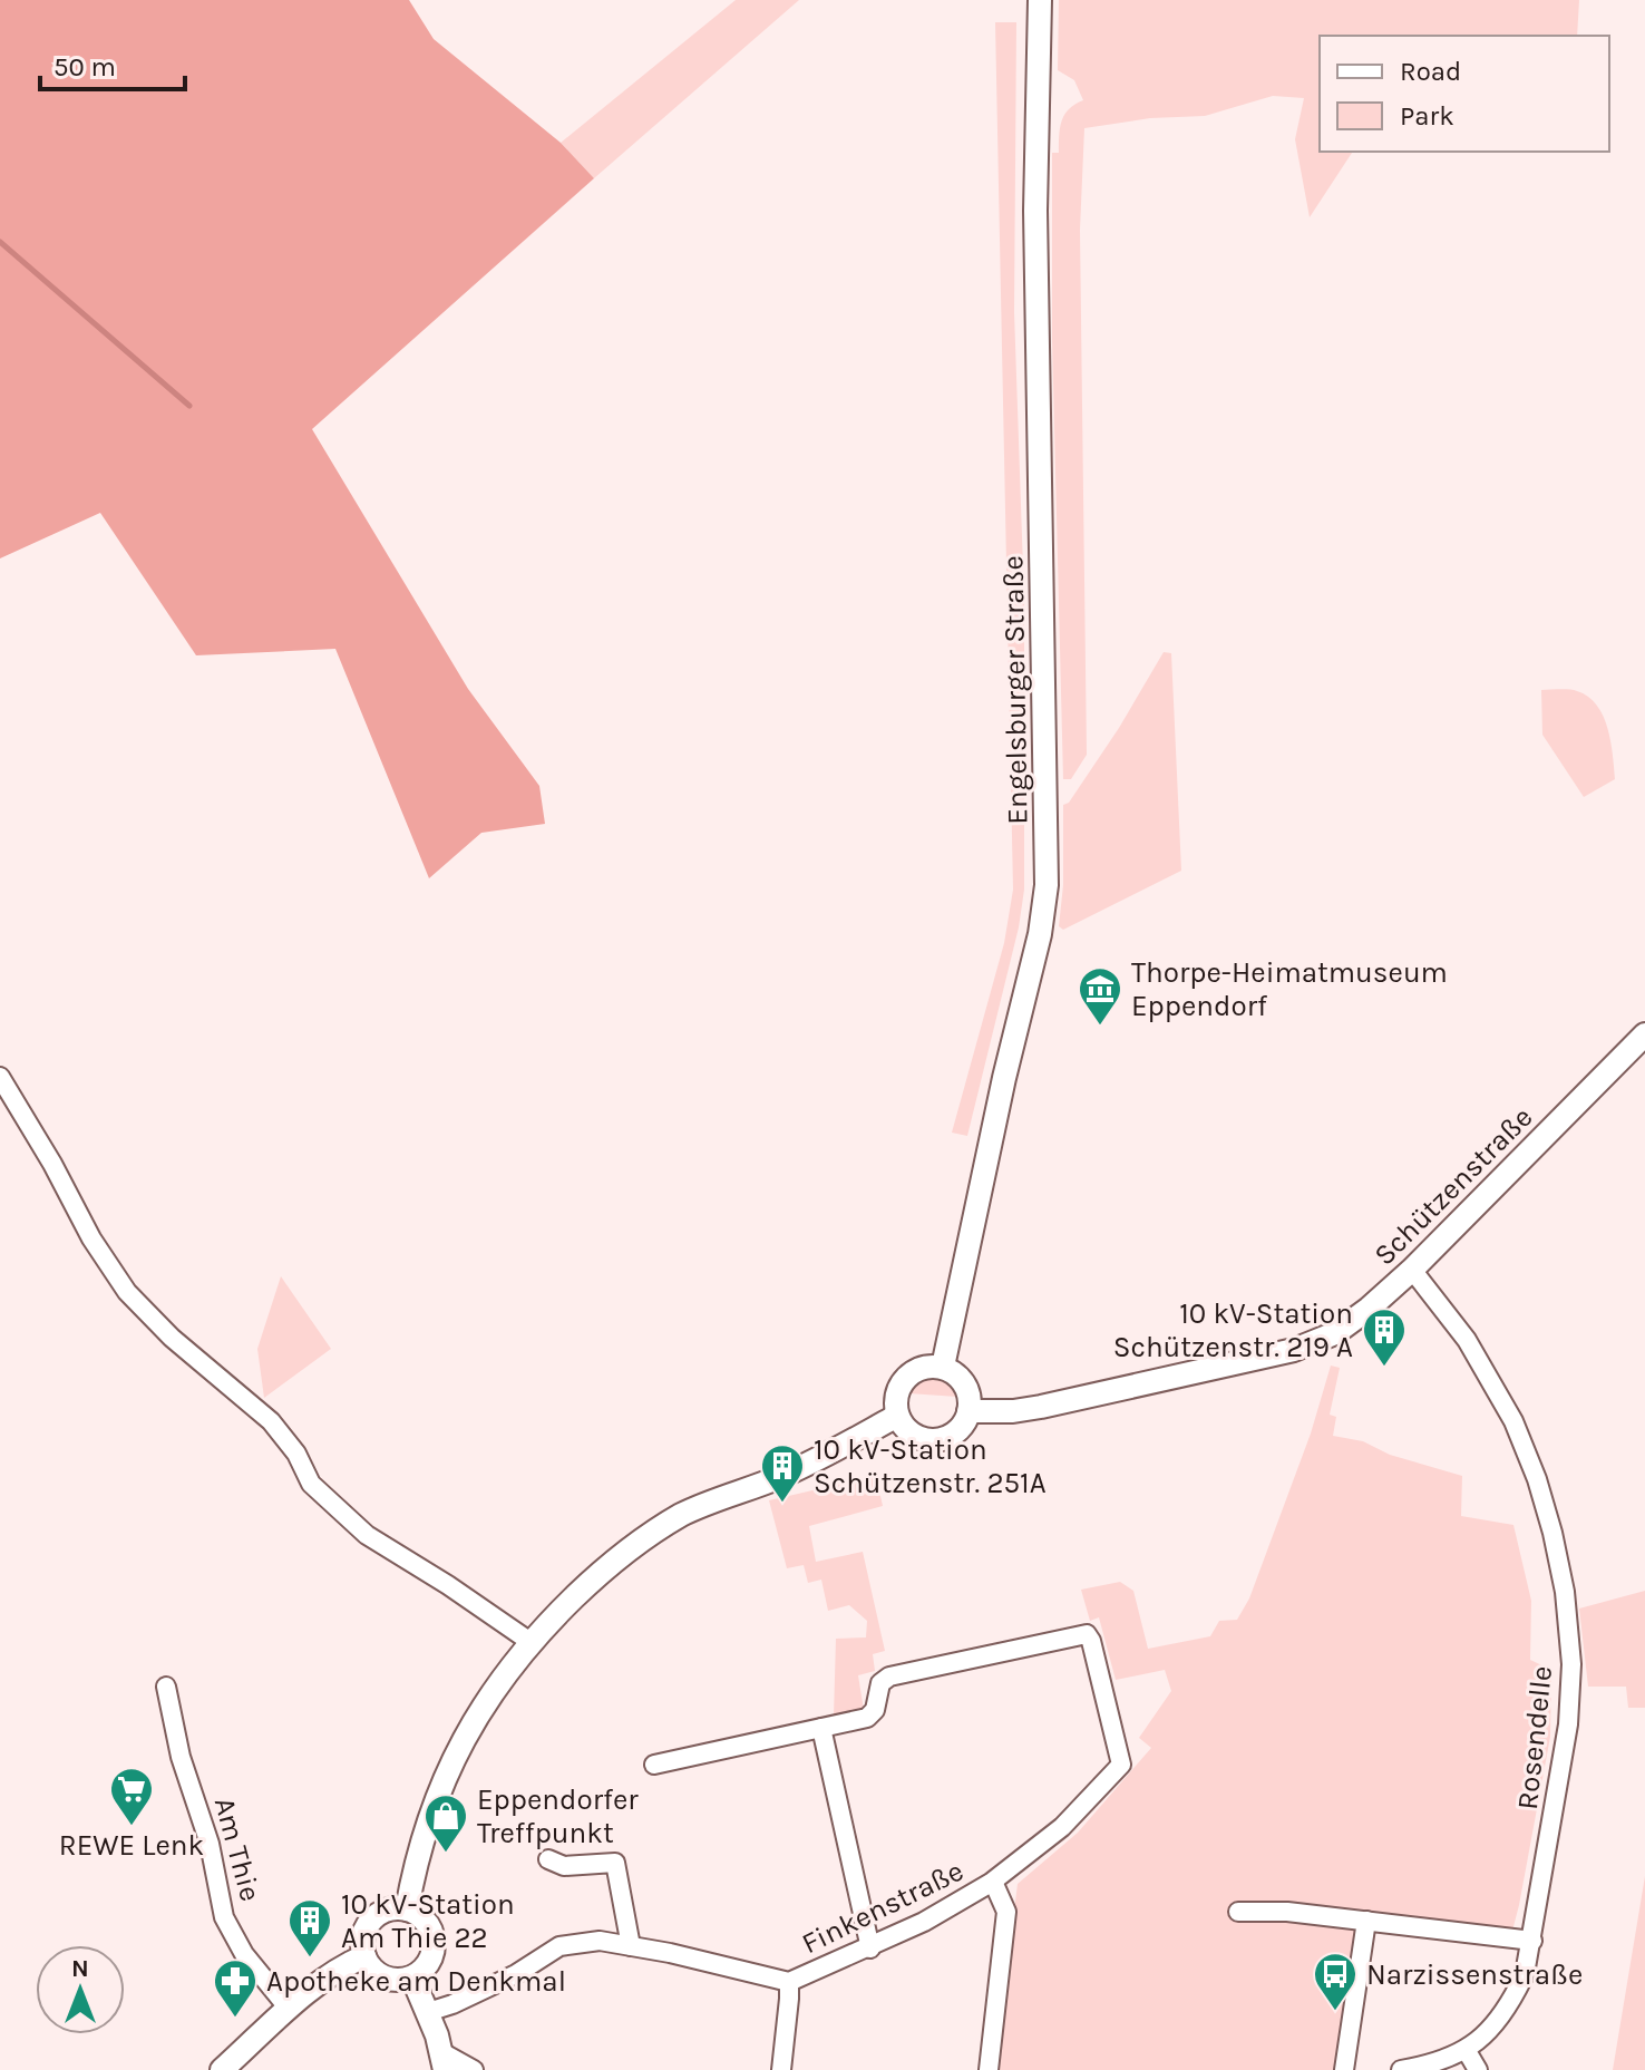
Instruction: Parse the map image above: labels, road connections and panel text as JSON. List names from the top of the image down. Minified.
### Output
{"streets":{"street":["Engelsburger Straße","Schützenstraße","Rosendelle","Am Thie","Finkenstraße"]},"crossings":[["Engelsburger Straße","Schützenstraße"],["Schützenstraße","Rosendelle"]],"places":{"museum":["Thorpe-Heimatmuseum Eppendorf"],"building":["10 kV-Station Schützenstr. 219 A","10 kV-Station Schützenstr. 251A","10 kV-Station Am Thie 22"],"supermarket":["REWE Lenk"],"shop":["Eppendorfer Treffpunkt"],"bus stop":["Narzissenstraße"],"pharmacy":["Apotheke am Denkmal"]},"legend":["Road","Park"],"scale_bar":"50 m","north":"top"}
